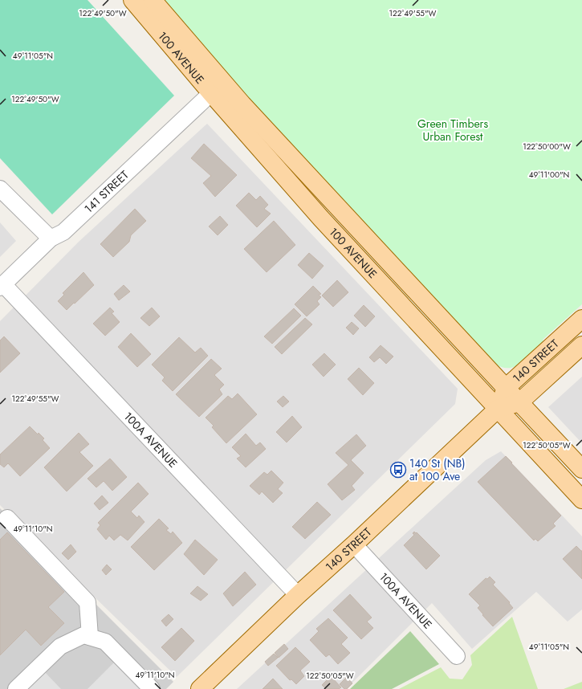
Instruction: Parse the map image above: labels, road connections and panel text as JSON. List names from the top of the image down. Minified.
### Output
{"streets":{"main road":["100 AVENUE","140 STREET"],"street":["141 STREET","100A AVENUE"]},"crossings":[["100 AVENUE","141 STREET"],["100 AVENUE","140 STREET"],["141 STREET","100A AVENUE"],["140 STREET","100A AVENUE"]],"parks":["Green Timbers Urban Forest"],"places":{"bus stop":["140 St (NB) at 100 Ave"]},"coordinates":["122°49'50\"W","122°49'55\"W","49°11'05\"N","122°50'00\"W","49°11'00\"N","122°50'05\"W","49°11'10\"N"]}
